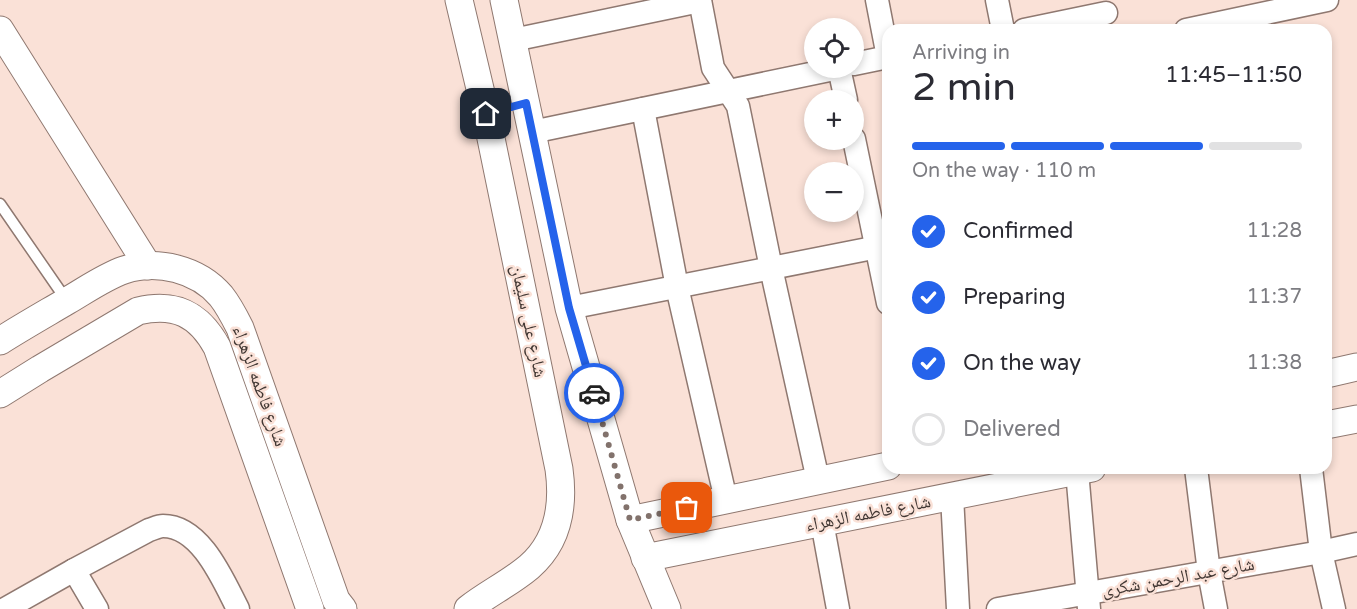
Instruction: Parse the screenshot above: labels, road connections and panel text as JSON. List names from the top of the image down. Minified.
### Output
{"streets":{"street":["شارع على سليمان","شارع فاطمه الزهراء","شارع عبد الرحمن شكرى"]},"page":{"map_buttons":["+","−"],"heading":["2 min","Arriving in","11:45–11:50"],"bar":"On the way · 110 m","list":[["Confirmed","11:28"],["Preparing","11:37"],["On the way","11:38"],"Delivered"]}}
